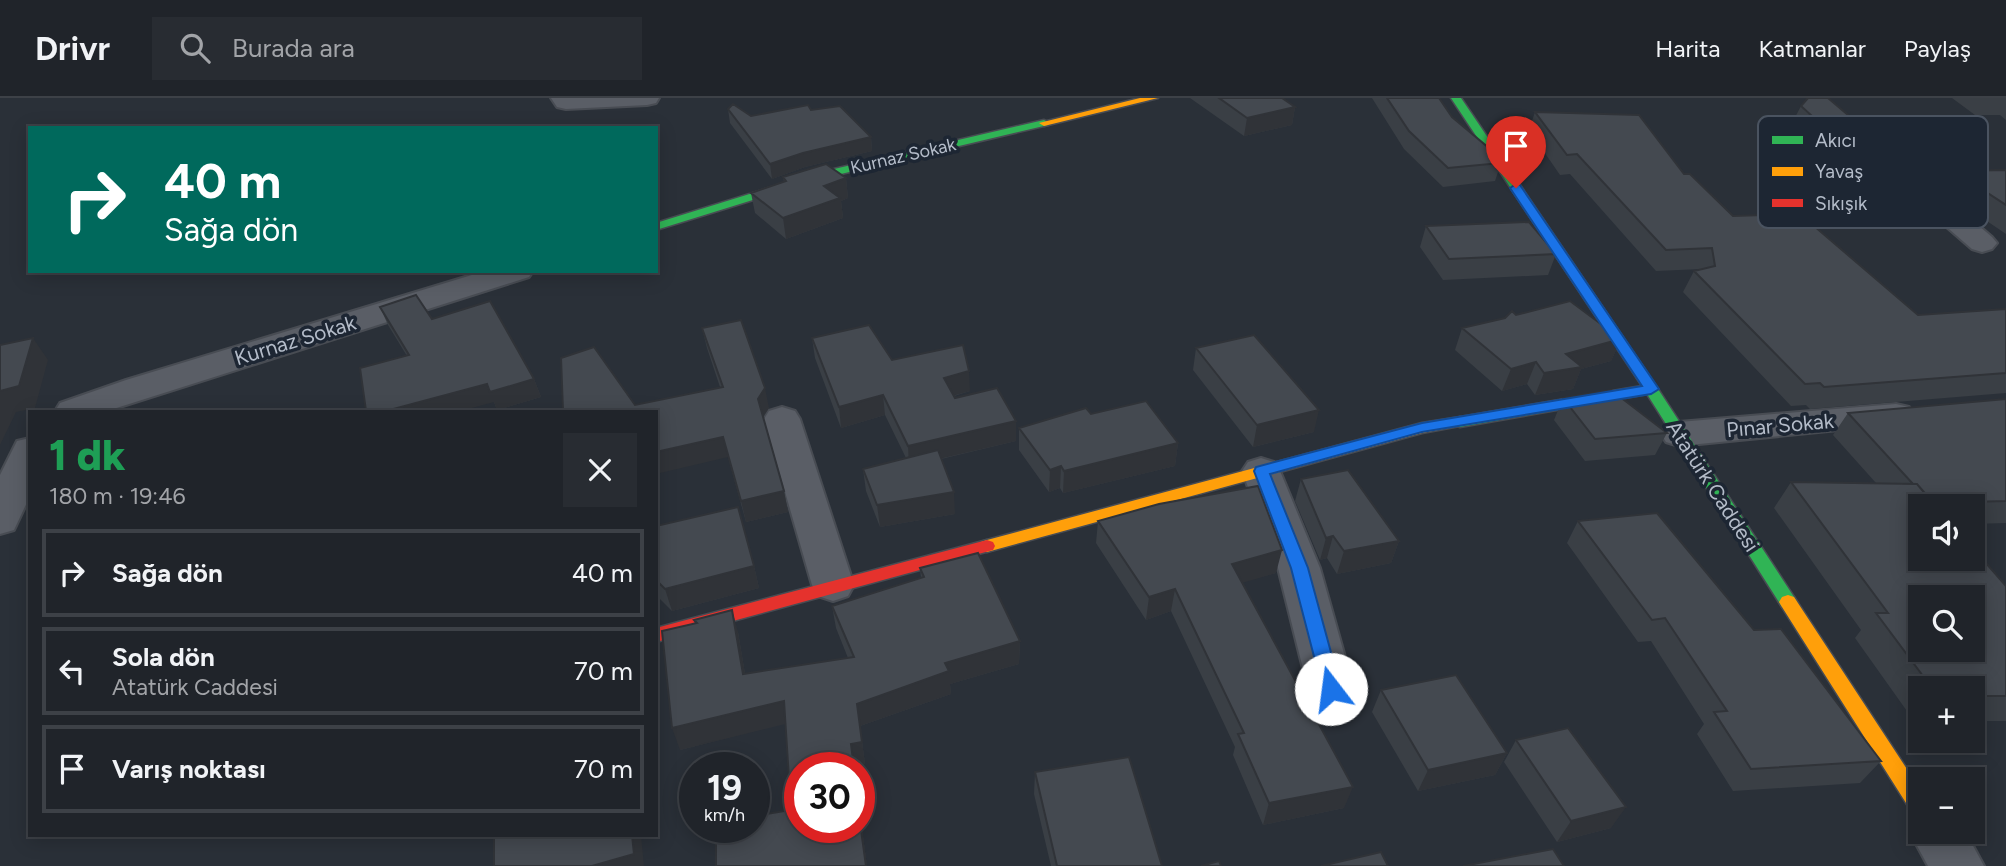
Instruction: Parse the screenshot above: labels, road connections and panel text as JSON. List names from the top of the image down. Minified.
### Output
{"streets":{"street":["Kurnaz Sokak","Pınar Sokak","Atatürk Caddesi"]},"crossings":[["Pınar Sokak","Atatürk Caddesi"]],"legend":["Akıcı","Yavaş","Sıkışık"],"page":{"header":"Drivr","search":"Burada ara","nav":["Harita","Katmanlar","Paylaş"],"turn":["40 m","Sağa dön"],"heading":["1 dk","180 m · 19:46"],"map_buttons":["+","−"],"list":[{"name":"Sağa dön","value":"40 m"},{"name":"Sola dön","note":"Atatürk Caddesi","value":"70 m"},{"name":"Varış noktası","value":"70 m"}],"speed":"19 km/h","limit":"30"}}
